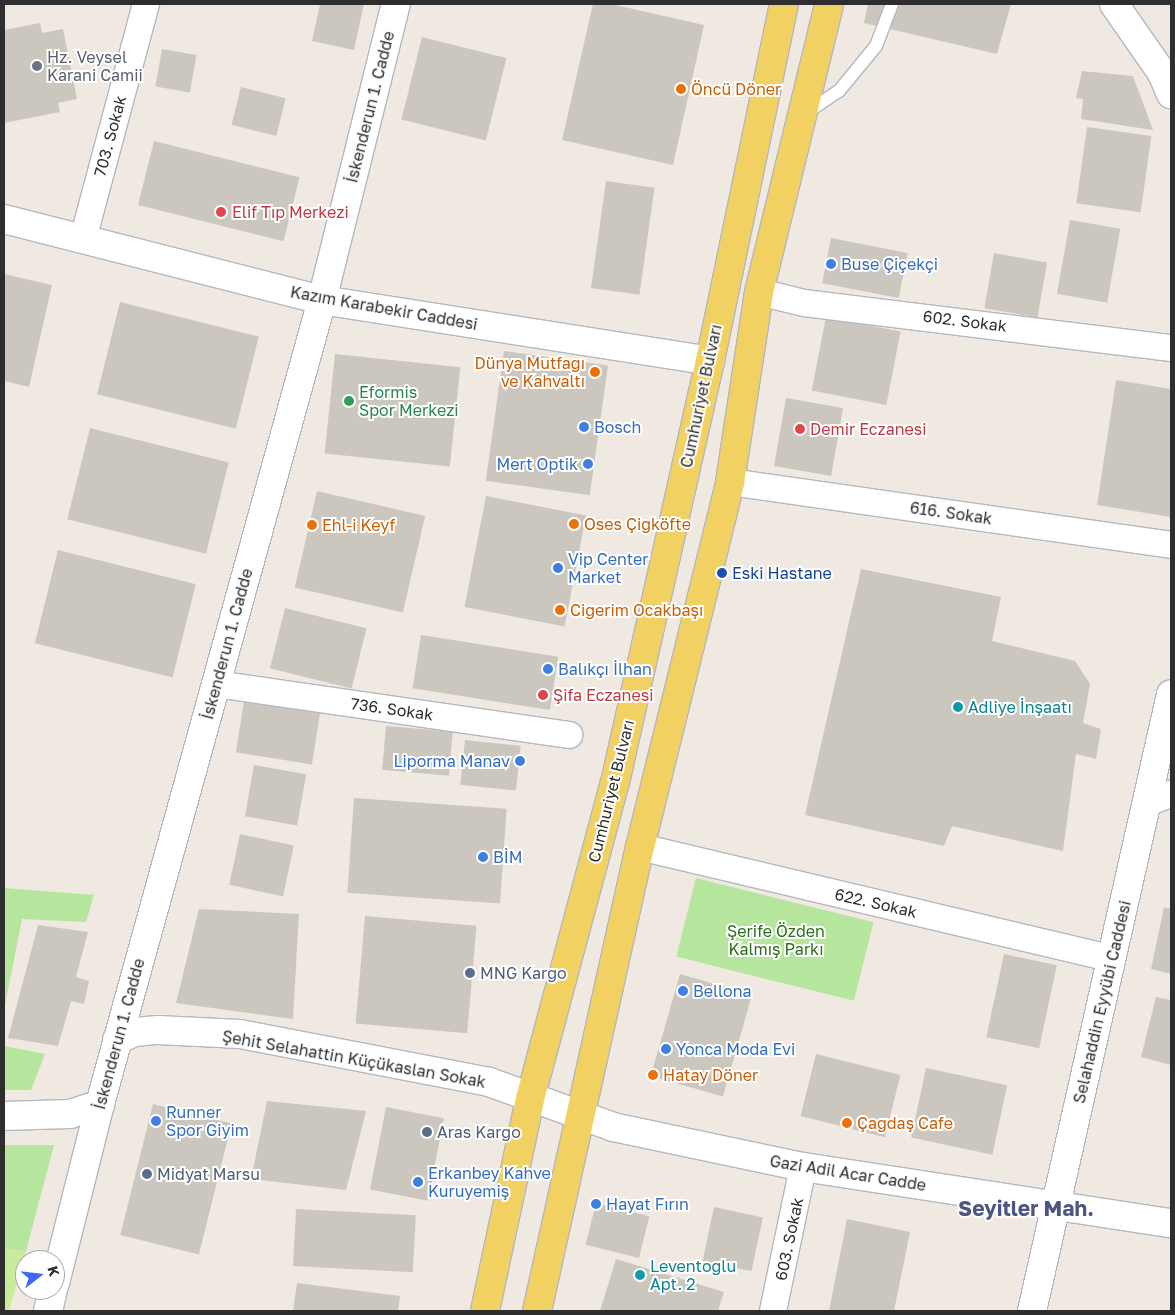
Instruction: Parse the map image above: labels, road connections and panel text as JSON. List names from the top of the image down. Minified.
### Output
{"streets":{"main road":["Cumhuriyet Bulvarı"],"street":["İskenderun 1. Cadde","703. Sokak","Kazım Karabekir Caddesi","602. Sokak","616. Sokak","736. Sokak","622. Sokak","Selahaddin Eyyübi Caddesi","Şehit Selahattin Küçükaslan Sokak","Gazi Adil Acar Cadde","603. Sokak"]},"crossings":[["İskenderun 1. Cadde","Kazım Karabekir Caddesi"],["İskenderun 1. Cadde","736. Sokak"],["İskenderun 1. Cadde","Şehit Selahattin Küçükaslan Sokak"],["703. Sokak","Kazım Karabekir Caddesi"],["Kazım Karabekir Caddesi","Cumhuriyet Bulvarı"],["Cumhuriyet Bulvarı","Şehit Selahattin Küçükaslan Sokak"],["Cumhuriyet Bulvarı","Gazi Adil Acar Cadde"],["622. Sokak","Selahaddin Eyyübi Caddesi"],["Selahaddin Eyyübi Caddesi","Gazi Adil Acar Cadde"],["Şehit Selahattin Küçükaslan Sokak","Gazi Adil Acar Cadde"],["Gazi Adil Acar Cadde","603. Sokak"]],"districts":["Seyitler Mah."],"parks":["Şerife Özden Kalmış Parkı"],"places":["Hz. Veysel Karani Camii","Öncü Döner","Elif Tıp Merkezi","Buse Çiçekçi","Dünya Mutfağı ve Kahvaltı","Eformis Spor Merkezi","Bosch","Demir Eczanesi","Mert Optik","Oses Çiğköfte","Ehl-i Keyf","Vip Center Market","Eski Hastane","Ciğerim Ocakbaşı","Balıkçı İlhan","Şifa Eczanesi","Adliye İnşaatı","Liporma Manav","BİM","MNG Kargo","Bellona","Yonca Moda Evi","Hatay Döner","Runner Spor Giyim","Çağdaş Cafe","Aras Kargo","Midyat Marsu","Erkanbey Kahve Kuruyemiş","Hayat Fırın","Leventoğlu Apt. 2"],"north":"right"}
